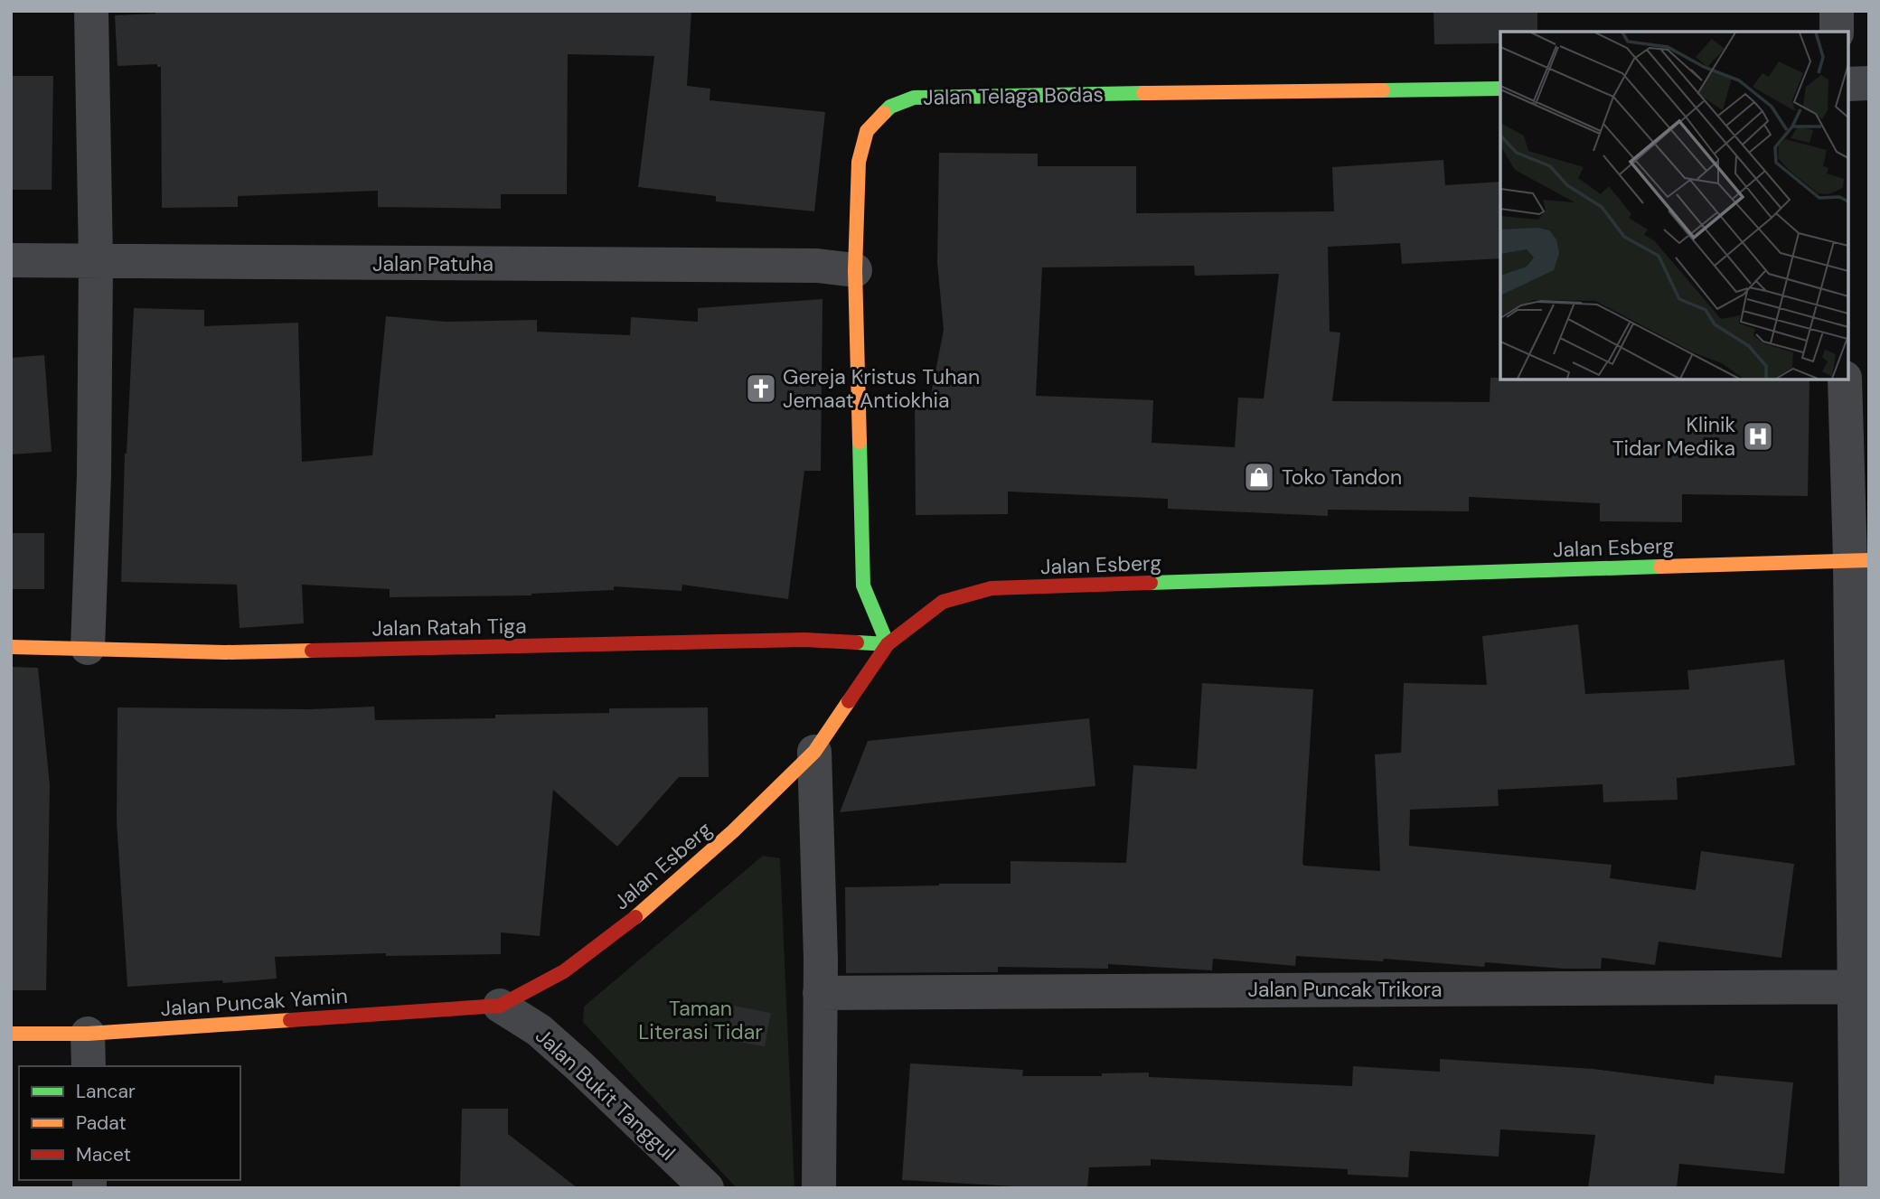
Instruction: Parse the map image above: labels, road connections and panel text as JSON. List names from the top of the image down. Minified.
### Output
{"streets":{"street":["Jalan Telaga Bodas","Jalan Patuha","Jalan Esberg","Jalan Ratah Tiga","Jalan Puncak Trikora","Jalan Puncak Yamin","Jalan Bukit Tanggul"]},"crossings":[["Jalan Telaga Bodas","Jalan Patuha"],["Jalan Telaga Bodas","Jalan Esberg"],["Jalan Telaga Bodas","Jalan Ratah Tiga"],["Jalan Esberg","Jalan Ratah Tiga"],["Jalan Esberg","Jalan Puncak Yamin"],["Jalan Esberg","Jalan Bukit Tanggul"],["Jalan Puncak Yamin","Jalan Bukit Tanggul"]],"parks":["Taman Literasi Tidar"],"places":{"church":["Gereja Kristus Tuhan Jemaat Antiokhia"],"hospital":["Klinik Tidar Medika"],"shop":["Toko Tandon"]},"legend":["Lancar","Padat","Macet"]}
